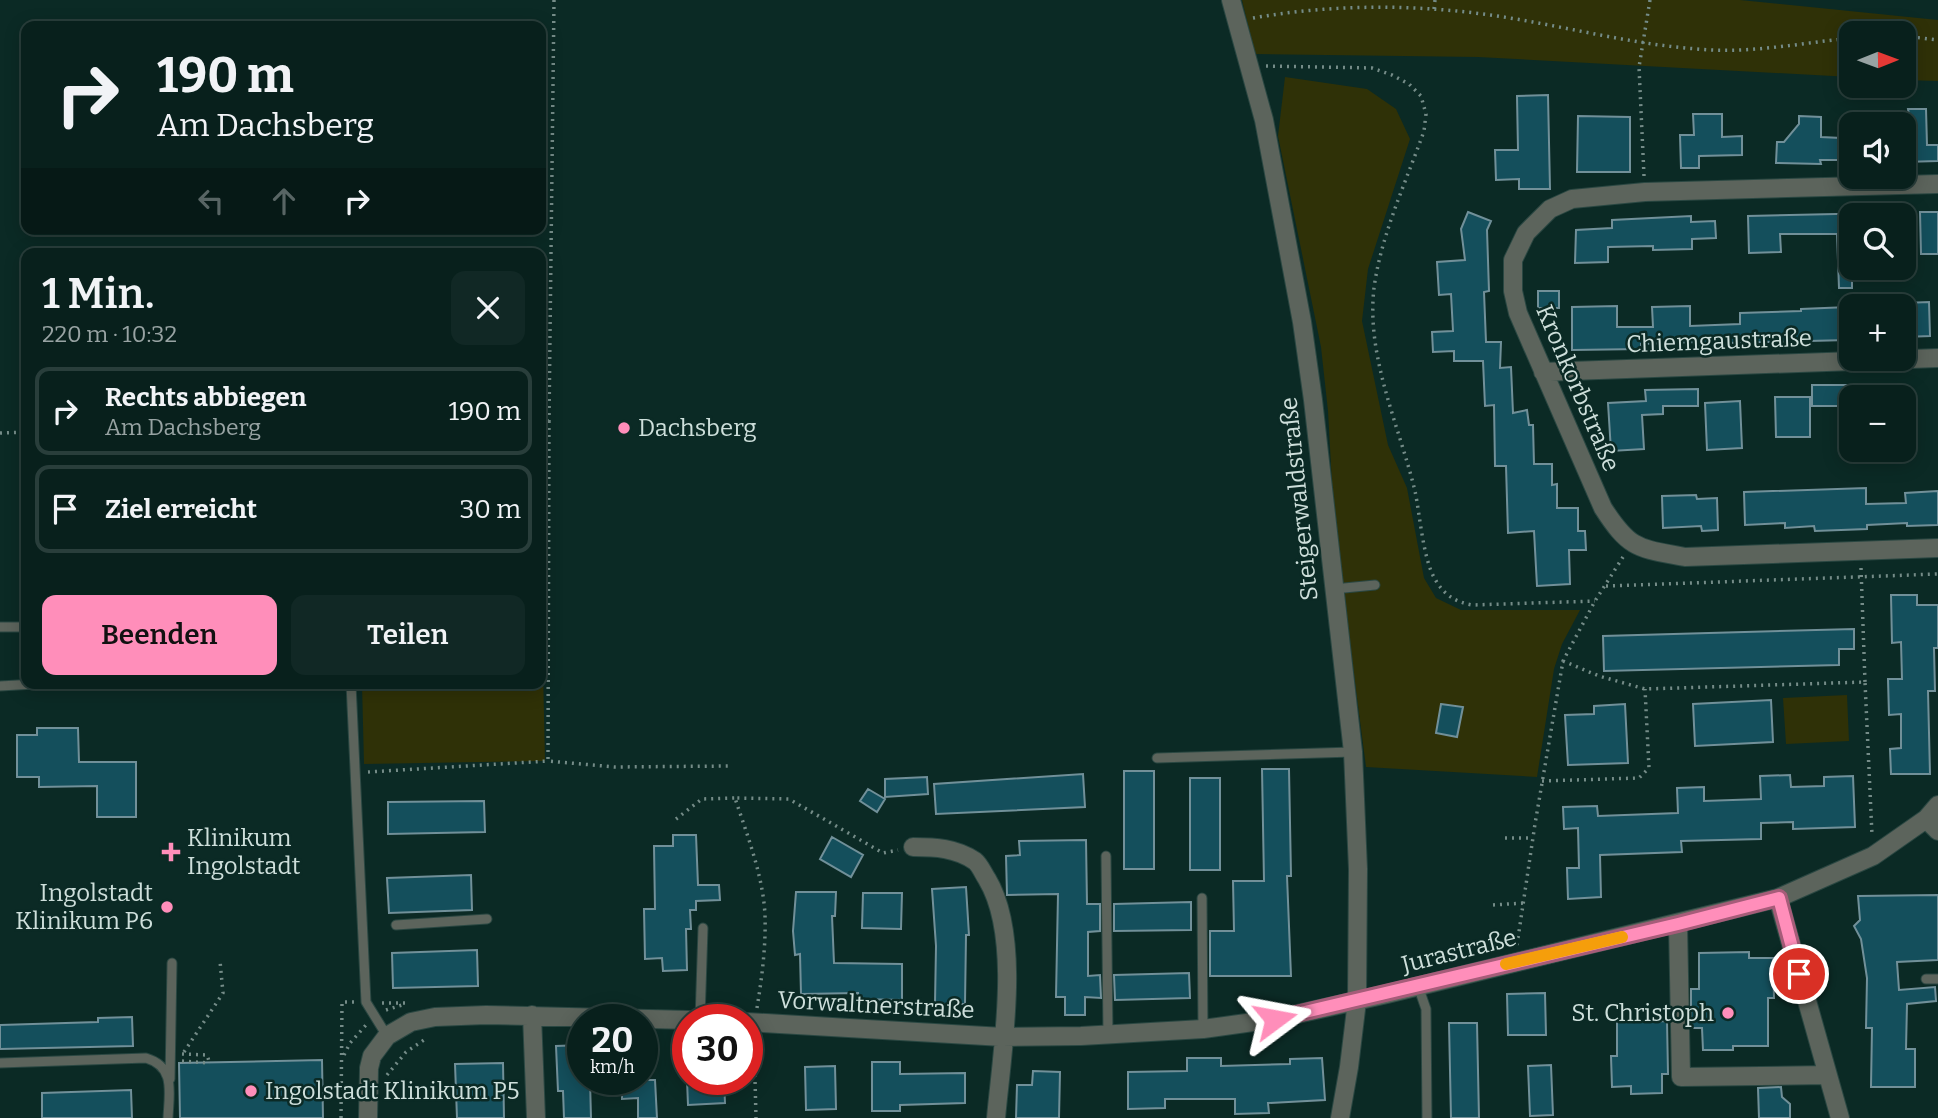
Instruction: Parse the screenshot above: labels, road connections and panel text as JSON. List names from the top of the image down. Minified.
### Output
{"streets":{"street":["Chiemgaustraße","Kronkorbstraße","Steigerwaldstraße","Jurastraße","Vorwaltnerstraße"]},"crossings":[["Chiemgaustraße","Kronkorbstraße"],["Steigerwaldstraße","Jurastraße"],["Jurastraße","Vorwaltnerstraße"]],"places":{"other":["Dachsberg","Ingolstadt Klinikum P6","St. Christoph","Ingolstadt Klinikum P5"],"health":["Klinikum Ingolstadt"]},"north":"right","page":{"map_buttons":["+","−"],"turn":["190 m","Am Dachsberg"],"heading":["1 Min.","220 m · 10:32"],"list":[{"name":"Rechts abbiegen","note":"Am Dachsberg","value":"190 m"},{"name":"Ziel erreicht","value":"30 m"}],"buttons":["Beenden","Teilen"],"speed":"20 km/h","limit":"30"}}
